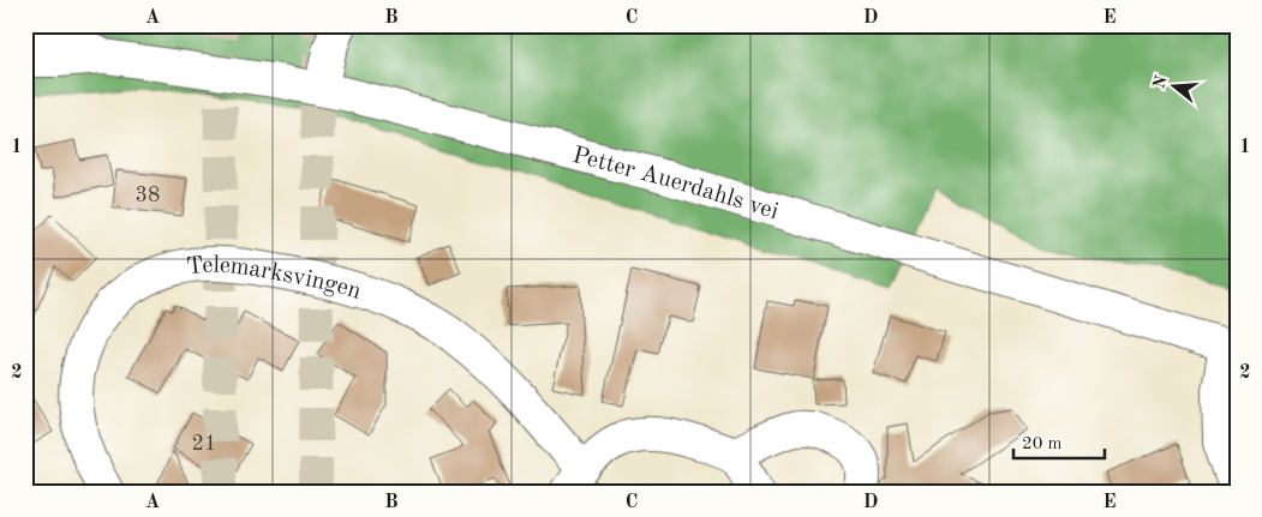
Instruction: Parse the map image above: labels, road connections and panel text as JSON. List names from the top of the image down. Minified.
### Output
{"streets":{"street":["Petter Auerdahls vei","Telemarksvingen"]},"house_numbers":["38","21"],"scale_bar":"20 m","north":"left","grid":{"columns":["A","B","C","D","E"],"rows":["1","2"]}}
